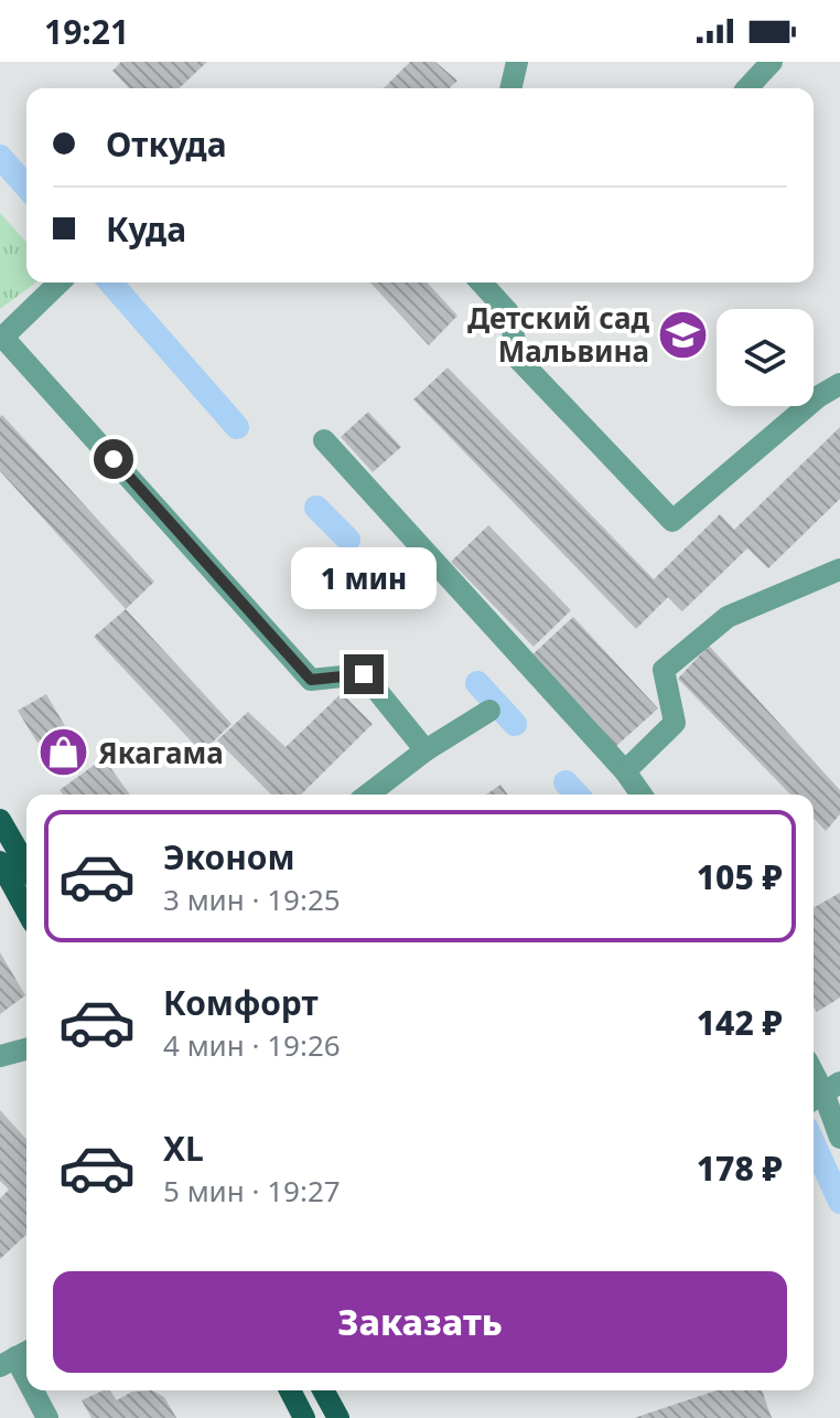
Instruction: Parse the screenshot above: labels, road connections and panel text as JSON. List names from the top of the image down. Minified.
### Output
{"places":{"school or university":["Детский сад Мальвина"],"shop":["Якагама"]},"page":{"status":"19:21","banner":["Откуда","Куда"],"bubble":"1 мин","list":[{"name":"Эконом","note":"3 мин · 19:25","value":"105 ₽"},{"name":"Комфорт","note":"4 мин · 19:26","value":"142 ₽"},{"name":"XL","note":"5 мин · 19:27","value":"178 ₽"}],"buttons":"Заказать"}}
